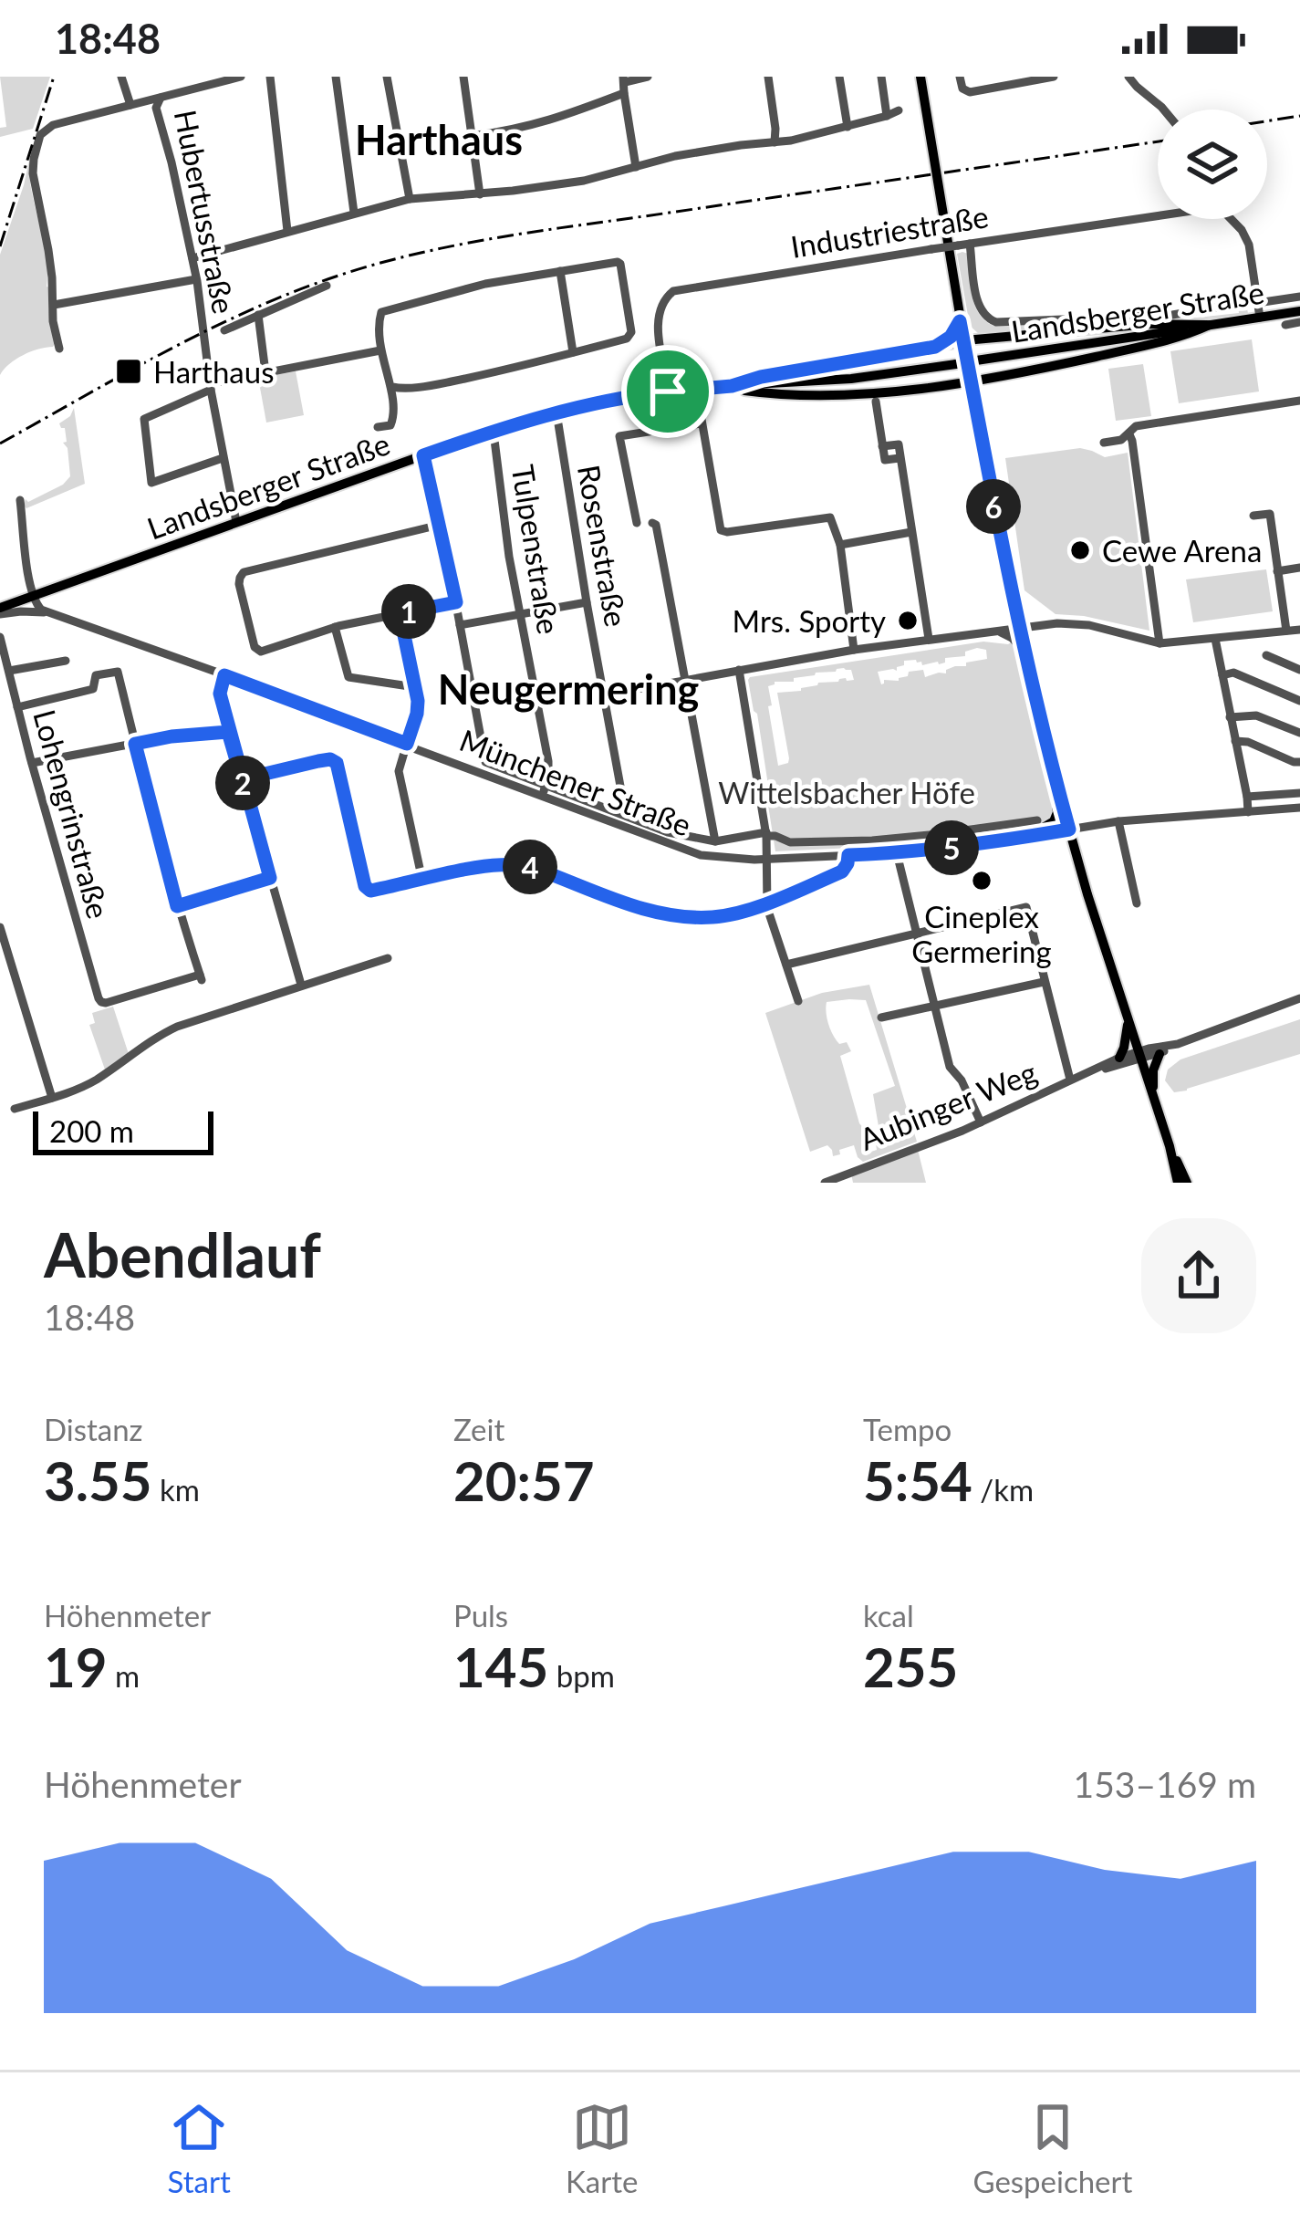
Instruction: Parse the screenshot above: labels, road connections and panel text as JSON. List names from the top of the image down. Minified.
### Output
{"streets":{"main road":["Landsberger Straße"],"street":["Hubertusstraße","Industriestraße","Rosenstraße","Tulpenstraße","Münchener Straße","Lohengrinstraße","Aubinger Weg"]},"crossings":[["Hubertusstraße","Landsberger Straße"],["Industriestraße","Landsberger Straße"],["Landsberger Straße","Rosenstraße"],["Tulpenstraße","Münchener Straße"]],"districts":["Harthaus","Neugermering"],"parks":["Wittelsbacher Höfe"],"places":{"transit":["Harthaus"],"other":["Cewe Arena","Mrs. Sporty","Cineplex Germering"]},"scale_bar":"200 m","page":{"status":"18:48","pins":["6","1","2","5","4"],"scale":"200 m","heading":["Abendlauf","18:48"],"stats":[["Distanz","3.55 km"],["Zeit","20:57"],["Tempo","5:54 /km"],["Höhenmeter","19 m"],["Puls","145 bpm"],["kcal","255"]],"chart":["Höhenmeter","153–169 m"],"tabs":["Start","Karte","Gespeichert"]}}
